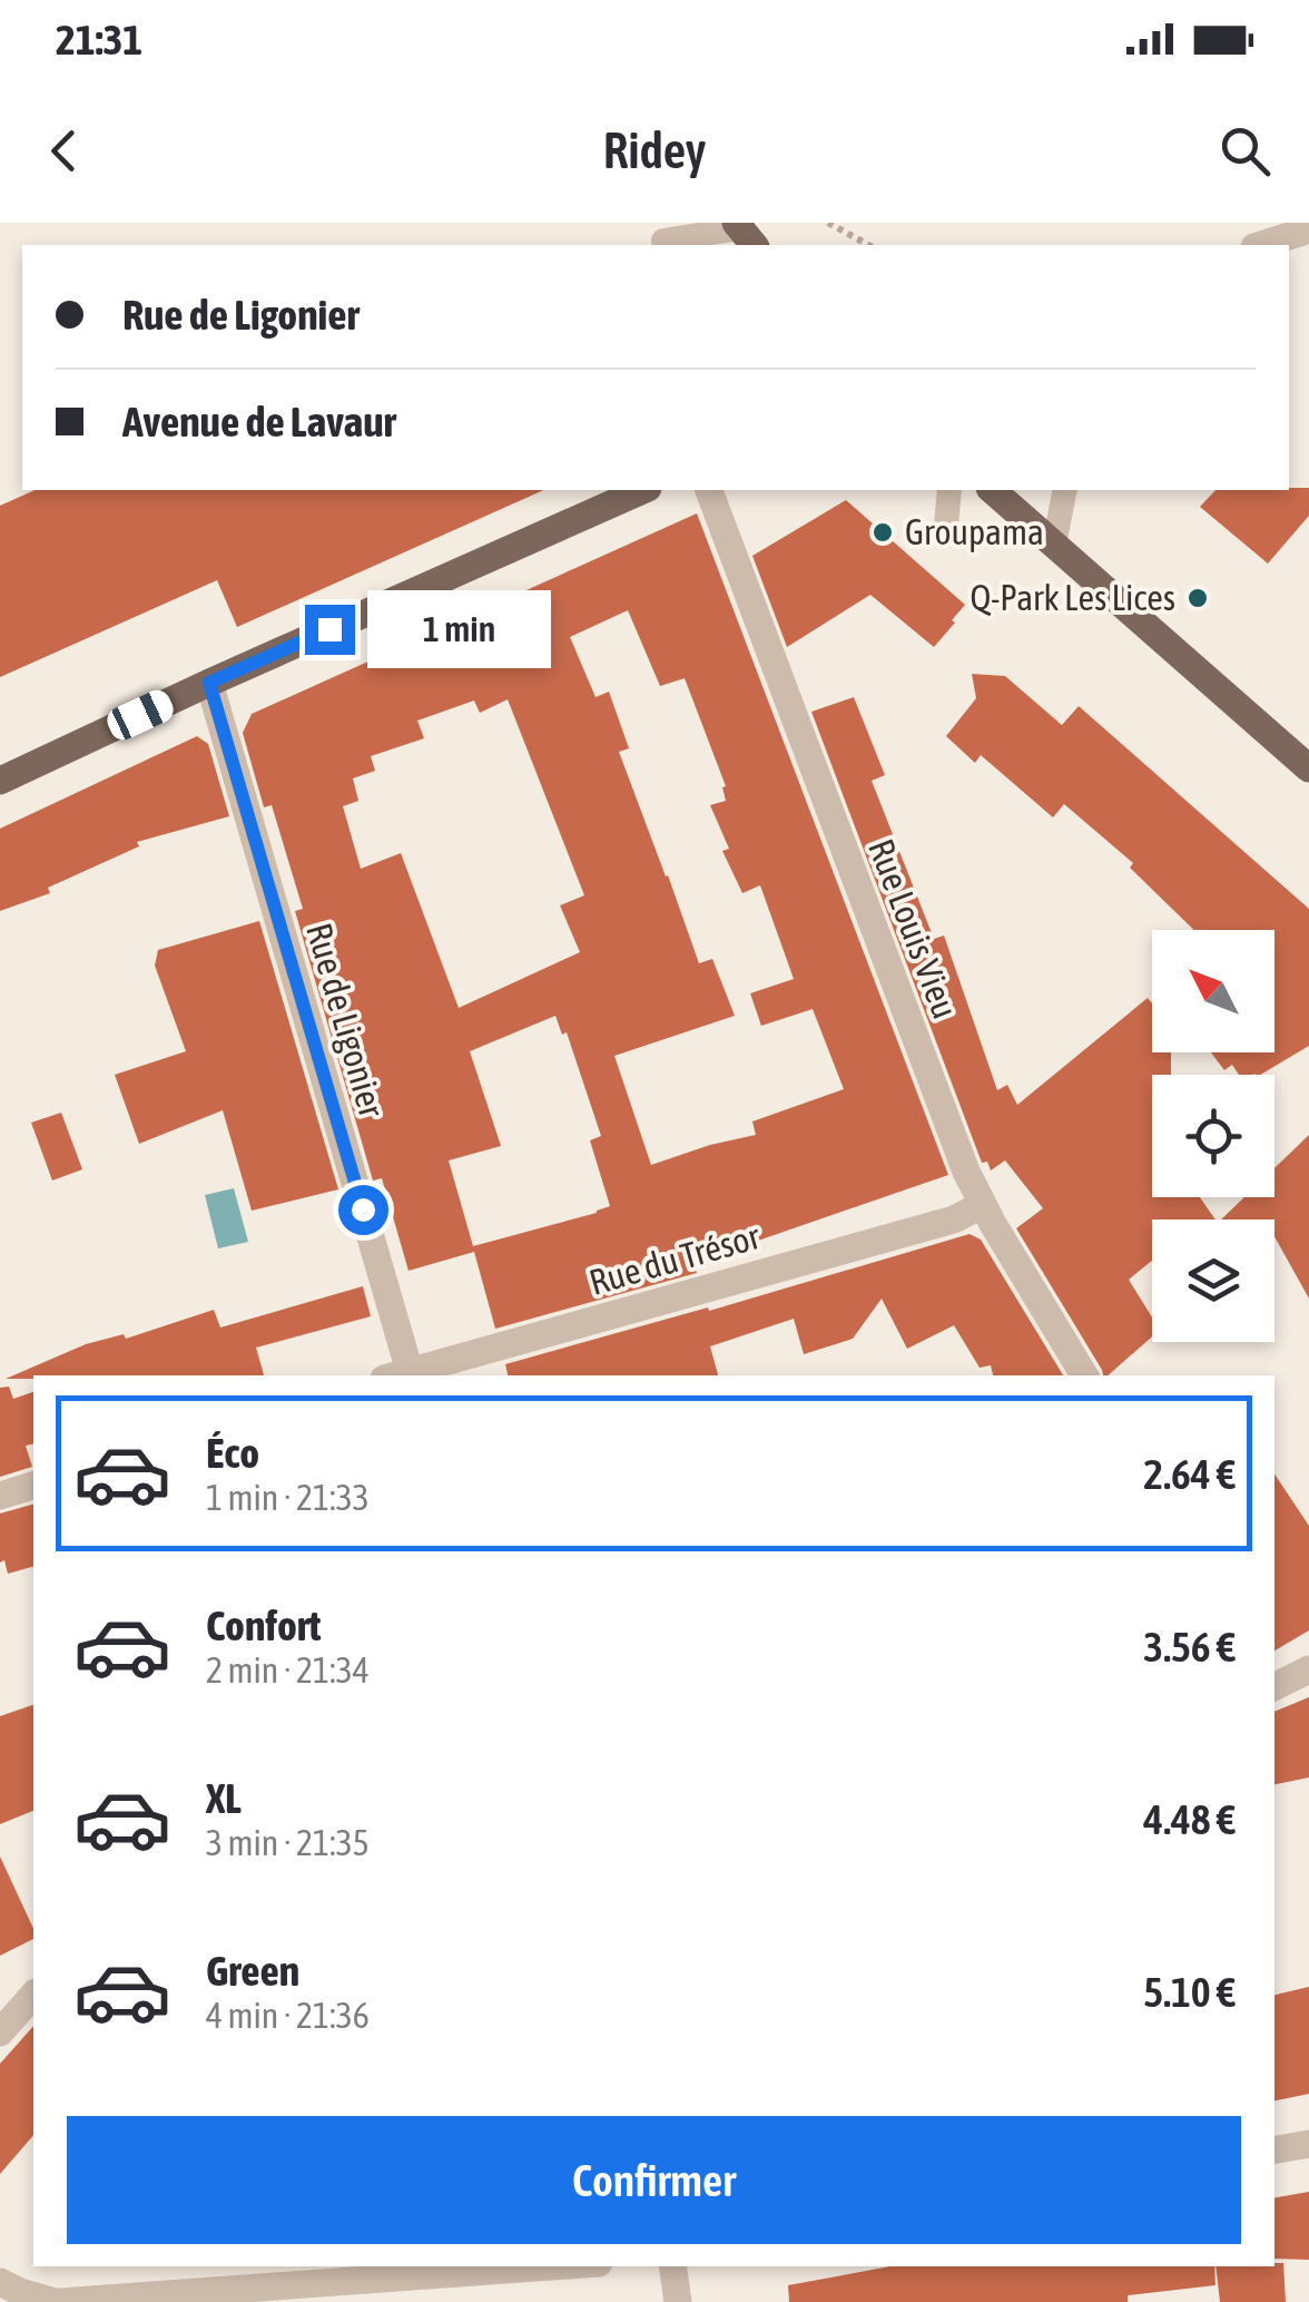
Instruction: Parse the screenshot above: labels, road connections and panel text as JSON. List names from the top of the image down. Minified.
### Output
{"streets":{"street":["Rue Louis Vieu","Rue de Ligonier","Rue du Trésor"]},"crossings":[["Rue Louis Vieu","Rue du Trésor"],["Rue de Ligonier","Rue du Trésor"]],"places":["Groupama","Q-Park Les Lices"],"north":"top left","page":{"status":"21:31","header":"Ridey","banner":["Rue de Ligonier","Avenue de Lavaur"],"bubble":"1 min","list":[{"name":"Éco","note":"1 min · 21:33","value":"2.64 €"},{"name":"Confort","note":"2 min · 21:34","value":"3.56 €"},{"name":"XL","note":"3 min · 21:35","value":"4.48 €"},{"name":"Green","note":"4 min · 21:36","value":"5.10 €"}],"buttons":"Confirmer"}}
